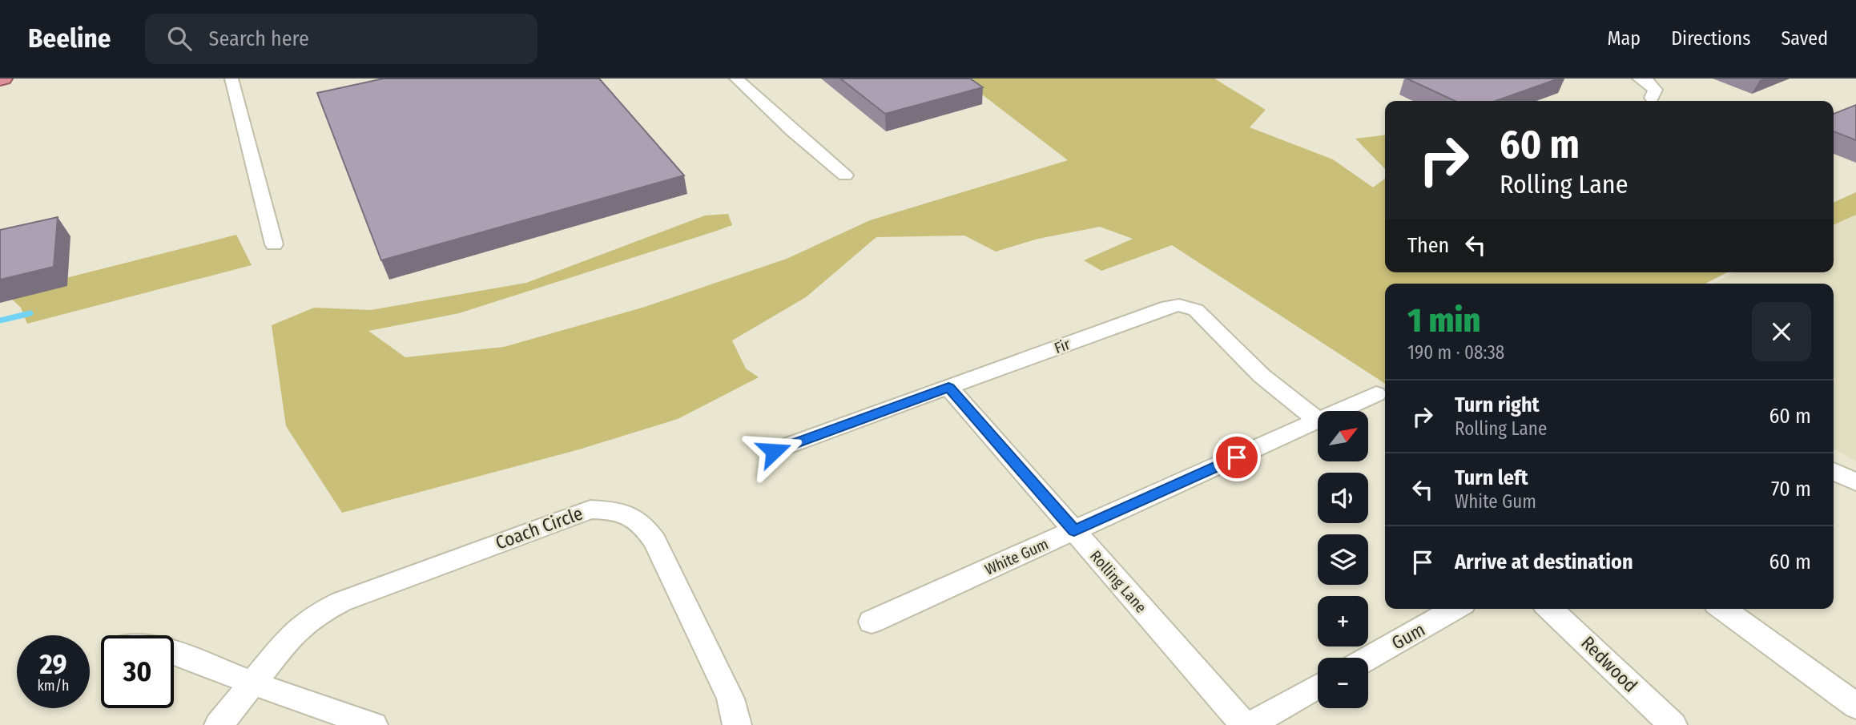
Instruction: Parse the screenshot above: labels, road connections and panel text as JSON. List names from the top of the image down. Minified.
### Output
{"streets":{"street":["Fir","Coach Circle","White Gum","Rolling Lane","Gum","Redwood"]},"crossings":[["Fir","Rolling Lane"],["White Gum","Rolling Lane"]],"north":"top right","page":{"header":"Beeline","search":"Search here","nav":["Map","Directions","Saved"],"turn":["60 m","Rolling Lane"],"then":"Then","heading":["1 min","190 m · 08:38"],"list":[{"name":"Turn right","note":"Rolling Lane","value":"60 m"},{"name":"Turn left","note":"White Gum","value":"70 m"},{"name":"Arrive at destination","value":"60 m"}],"map_buttons":["+","−"],"speed":"29 km/h","limit":"30"}}
